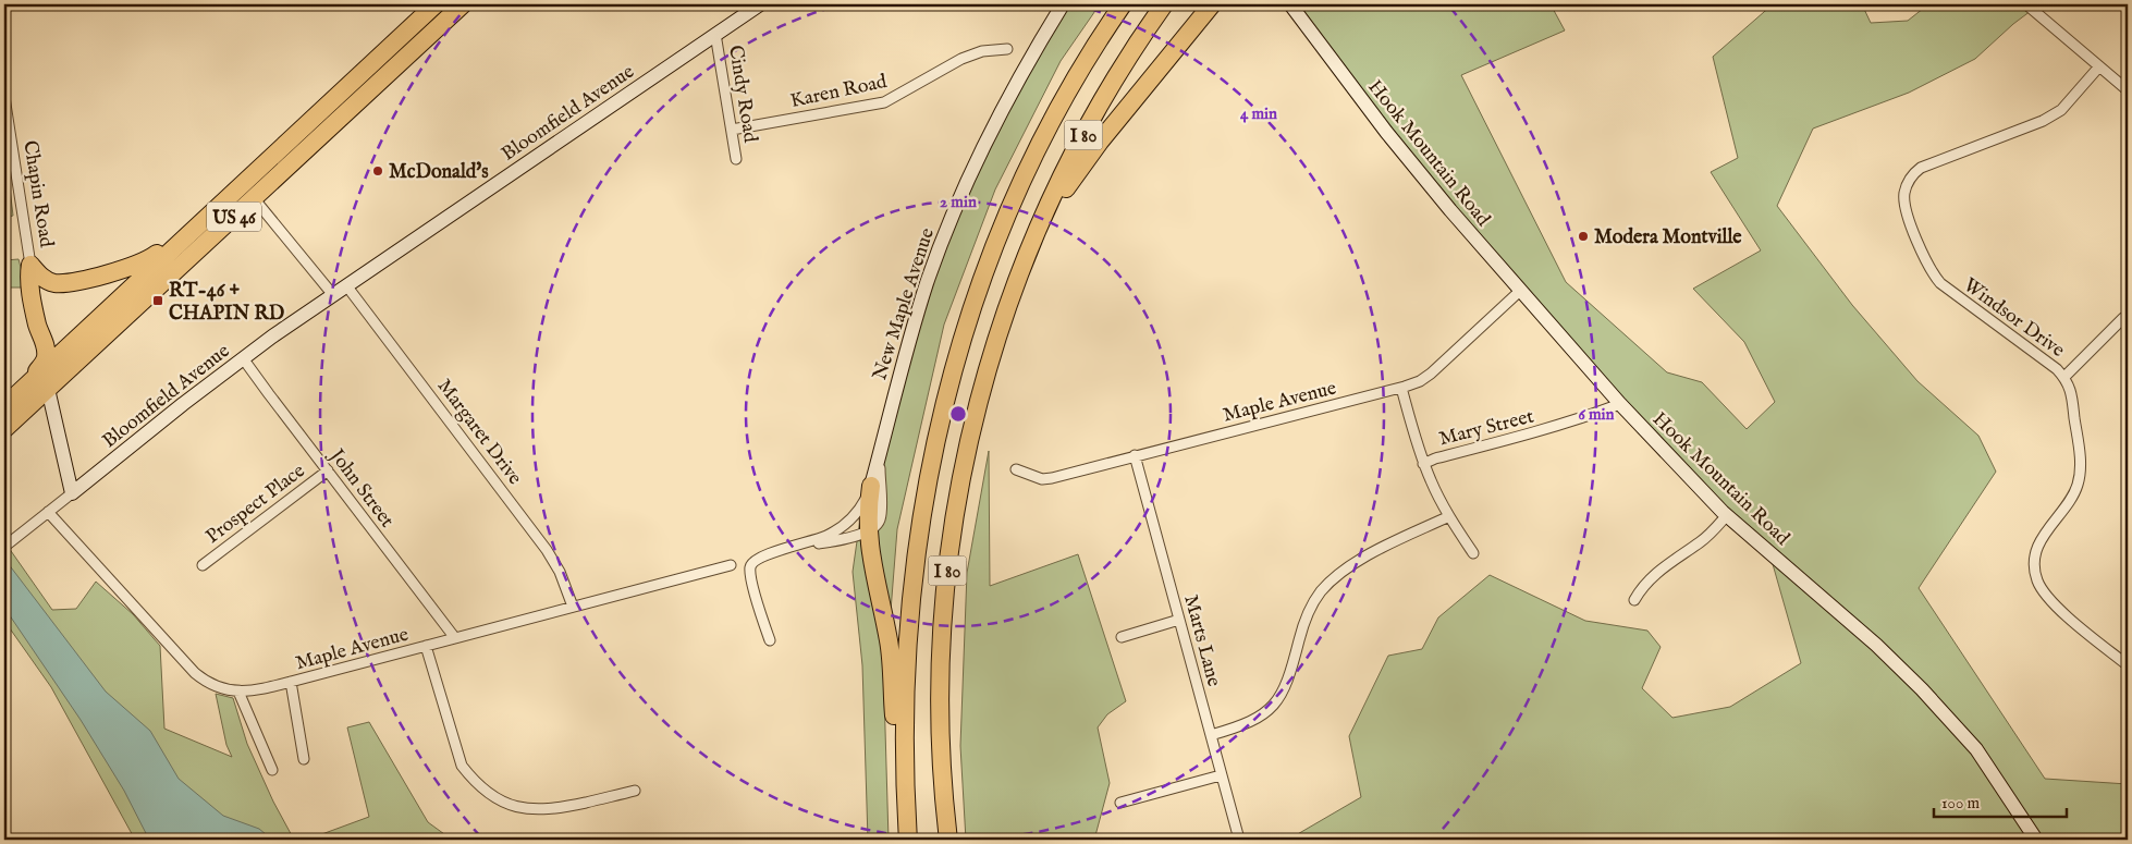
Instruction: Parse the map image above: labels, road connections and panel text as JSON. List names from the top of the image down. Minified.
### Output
{"streets":{"highway":["I 80","US 46"],"street":["Karen Road","Cindy Road","Bloomfield Avenue","Hook Mountain Road","Chapin Road","New Maple Avenue","Windsor Drive","Maple Avenue","Mary Street","Margaret Drive","John Street","Prospect Place","Marts Lane"]},"crossings":[["Karen Road","Cindy Road"],["Cindy Road","Bloomfield Avenue"],["Bloomfield Avenue","Maple Avenue"],["Bloomfield Avenue","Margaret Drive"],["Bloomfield Avenue","John Street"],["Hook Mountain Road","Maple Avenue"],["Hook Mountain Road","Mary Street"],["Maple Avenue","Margaret Drive"],["Maple Avenue","John Street"],["Maple Avenue","Marts Lane"],["John Street","Prospect Place"]],"places":{"other":["McDonald's","Modera Montville"],"transit":["RT-46 + CHAPIN RD"]},"scale_bar":"100 m","rings":["4 min","2 min","6 min"]}
